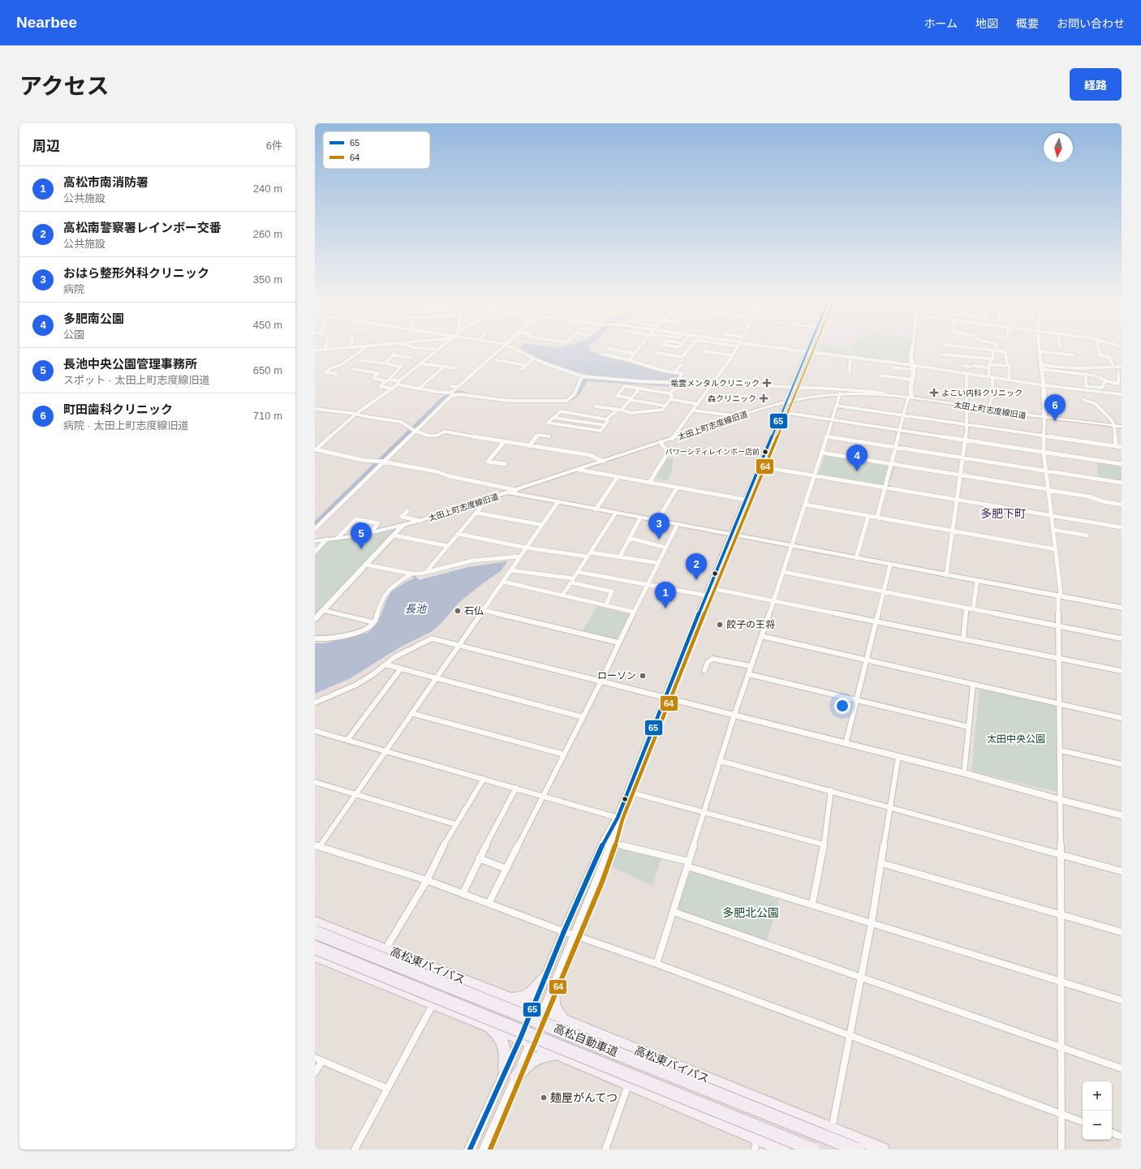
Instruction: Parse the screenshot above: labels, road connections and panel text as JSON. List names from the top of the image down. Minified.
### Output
{"streets":{"highway":["高松東バイパス","高松自動車道"],"street":["太田上町志度線旧道"]},"districts":["多肥下町"],"water":["長池"],"parks":["太田中央公園","多肥北公園"],"places":{"health":["竜雲メンタルクリニック","よこい内科クリニック","森クリニック"],"other":["パワーシティレインボー店前","石仏","餃子の王将","ローソン","麺屋がんてつ"]},"lines":["transit line 65","transit line 64"],"legend":["65","64"],"north":"bottom","page":{"header":"Nearbee","nav":["ホーム","地図","概要","お問い合わせ"],"title":"アクセス","buttons":"経路","heading":["周辺","6件"],"list":[{"mark":"1","name":"高松市南消防署","note":"公共施設","value":"240 m"},{"mark":"2","name":"高松南警察署レインボー交番","note":"公共施設","value":"260 m"},{"mark":"3","name":"おはら整形外科クリニック","note":"病院","value":"350 m"},{"mark":"4","name":"多肥南公園","note":"公園","value":"450 m"},{"mark":"5","name":"長池中央公園管理事務所","note":"スポット · 太田上町志度線旧道","value":"650 m"},{"mark":"6","name":"町田歯科クリニック","note":"病院 · 太田上町志度線旧道","value":"710 m"}],"pins":["6","4","3","5","2","1"],"map_buttons":["+","−"]}}
